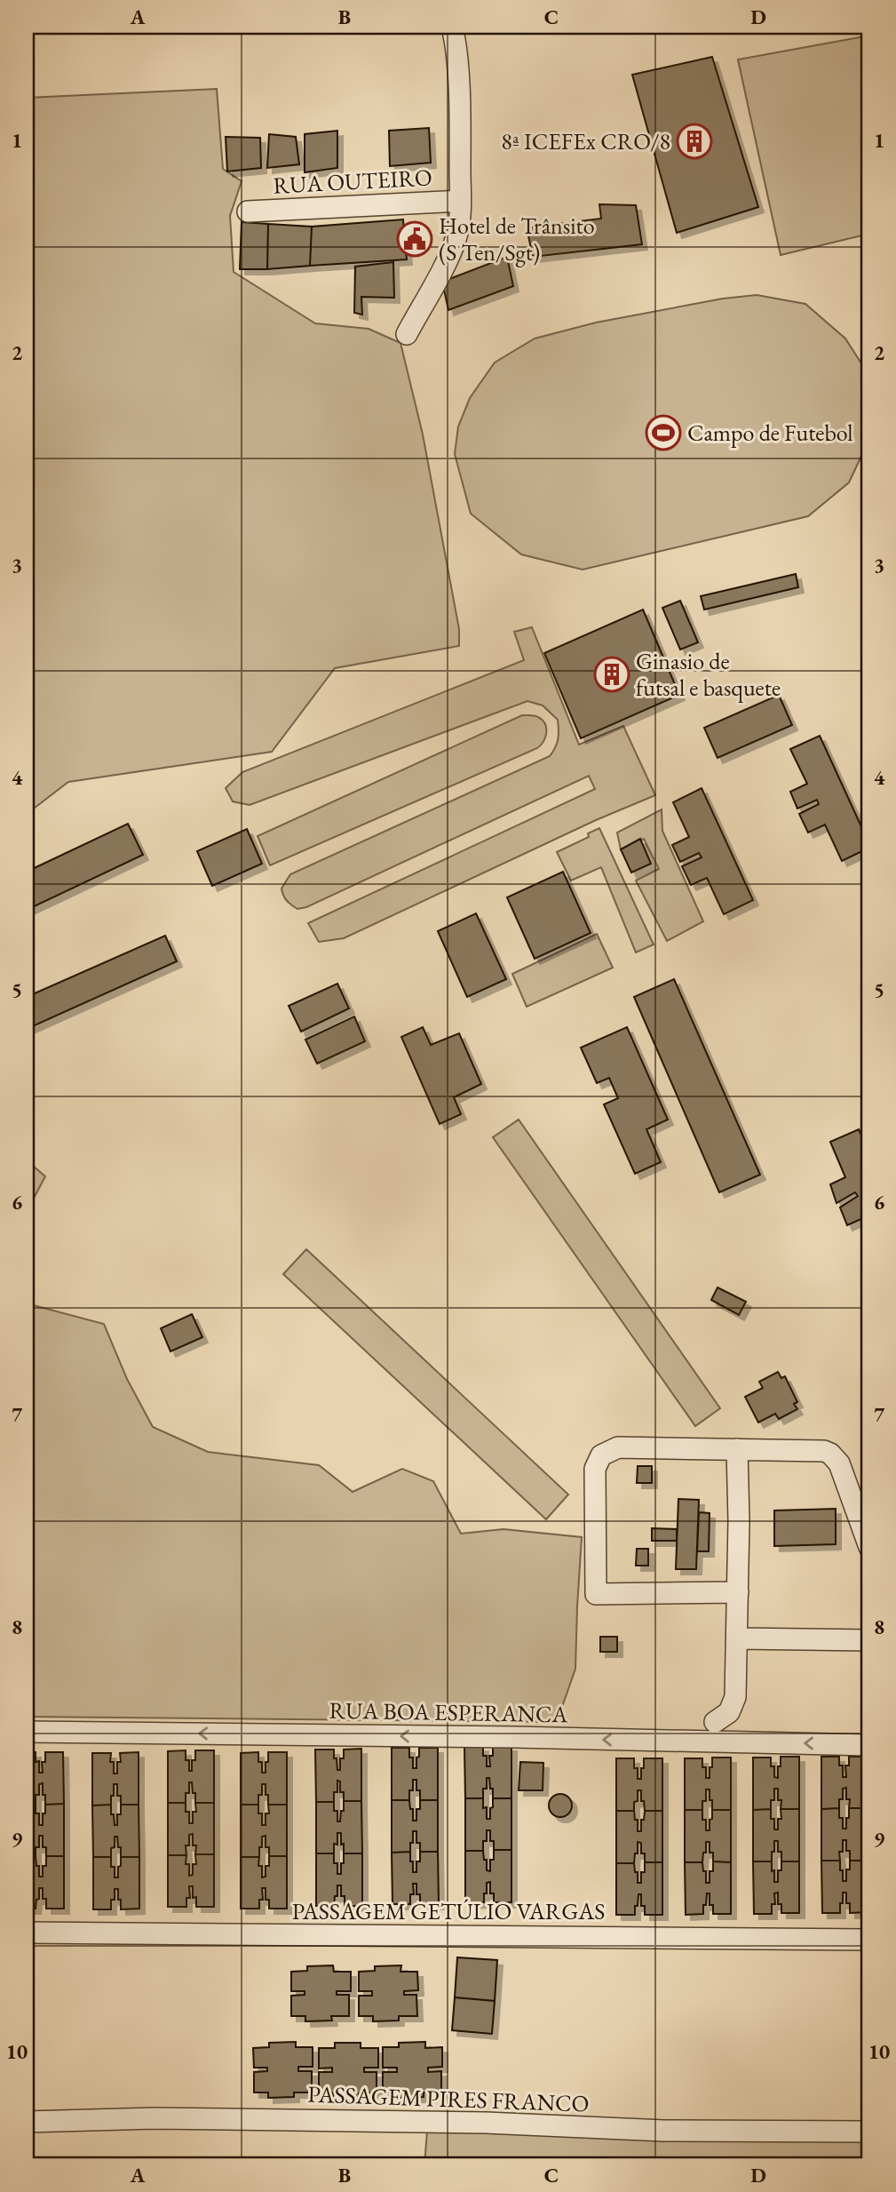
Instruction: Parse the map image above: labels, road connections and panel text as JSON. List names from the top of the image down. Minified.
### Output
{"streets":{"street":["RUA OUTEIRO","RUA BOA ESPERANCA","PASSAGEM GETÚLIO VARGAS","PASSAGEM PIRES FRANCO"]},"one_way":["RUA BOA ESPERANCA"],"places":{"building":["8ª ICEFEx CRO/8","Ginasio de futsal e basquete"],"public building":["Hotel de Trânsito (S Ten/Sgt)"],"sports":["Campo de Futebol"]},"grid":{"columns":["A","B","C","D"],"rows":["1","2","3","4","5","6","7","8","9","10"]}}
